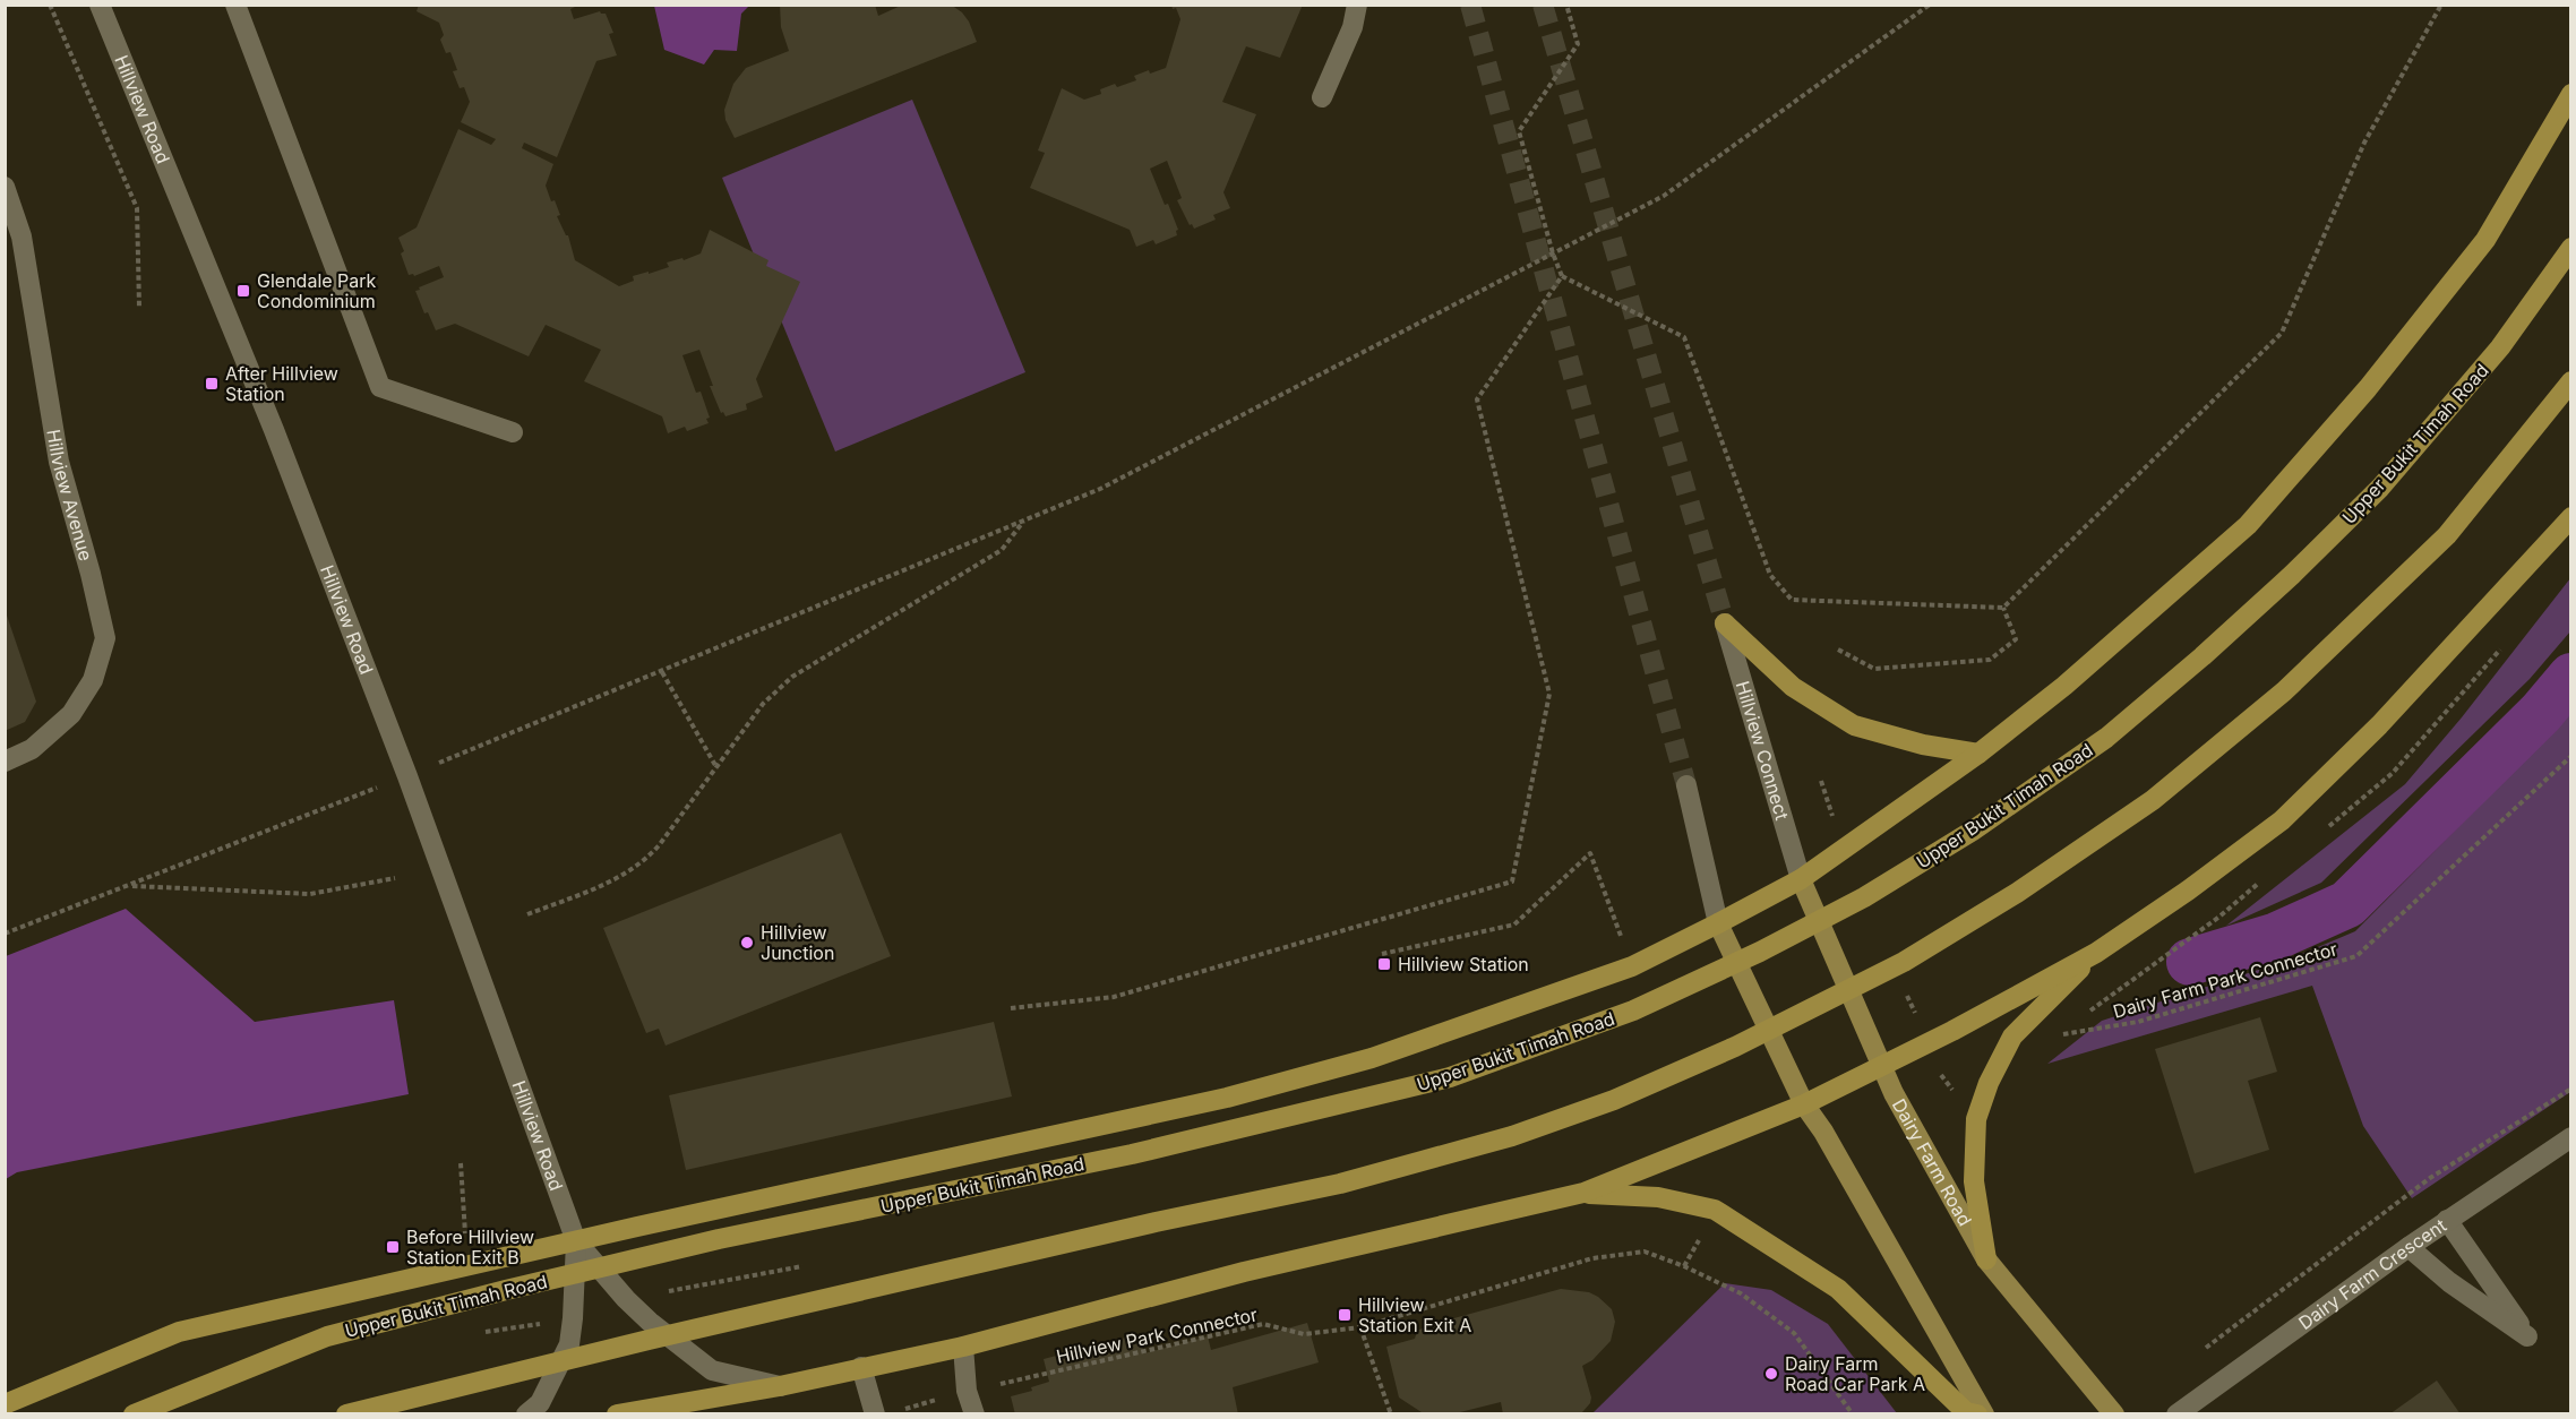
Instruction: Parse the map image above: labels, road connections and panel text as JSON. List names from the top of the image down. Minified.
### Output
{"streets":{"highway":["Upper Bukit Timah Road"],"main road":["Dairy Farm Road"],"street":["Hillview Road","Hillview Avenue","Hillview Connect","Dairy Farm Crescent"],"path":["Dairy Farm Park Connector","Hillview Park Connector"]},"crossings":[["Hillview Connect","Dairy Farm Road"]],"places":{"transit":["Glendale Park Condominium","After Hillview Station","Hillview Station","Before Hillview Station Exit B","Hillview Station Exit A"],"other":["Hillview Junction","Dairy Farm Road Car Park A"]}}
